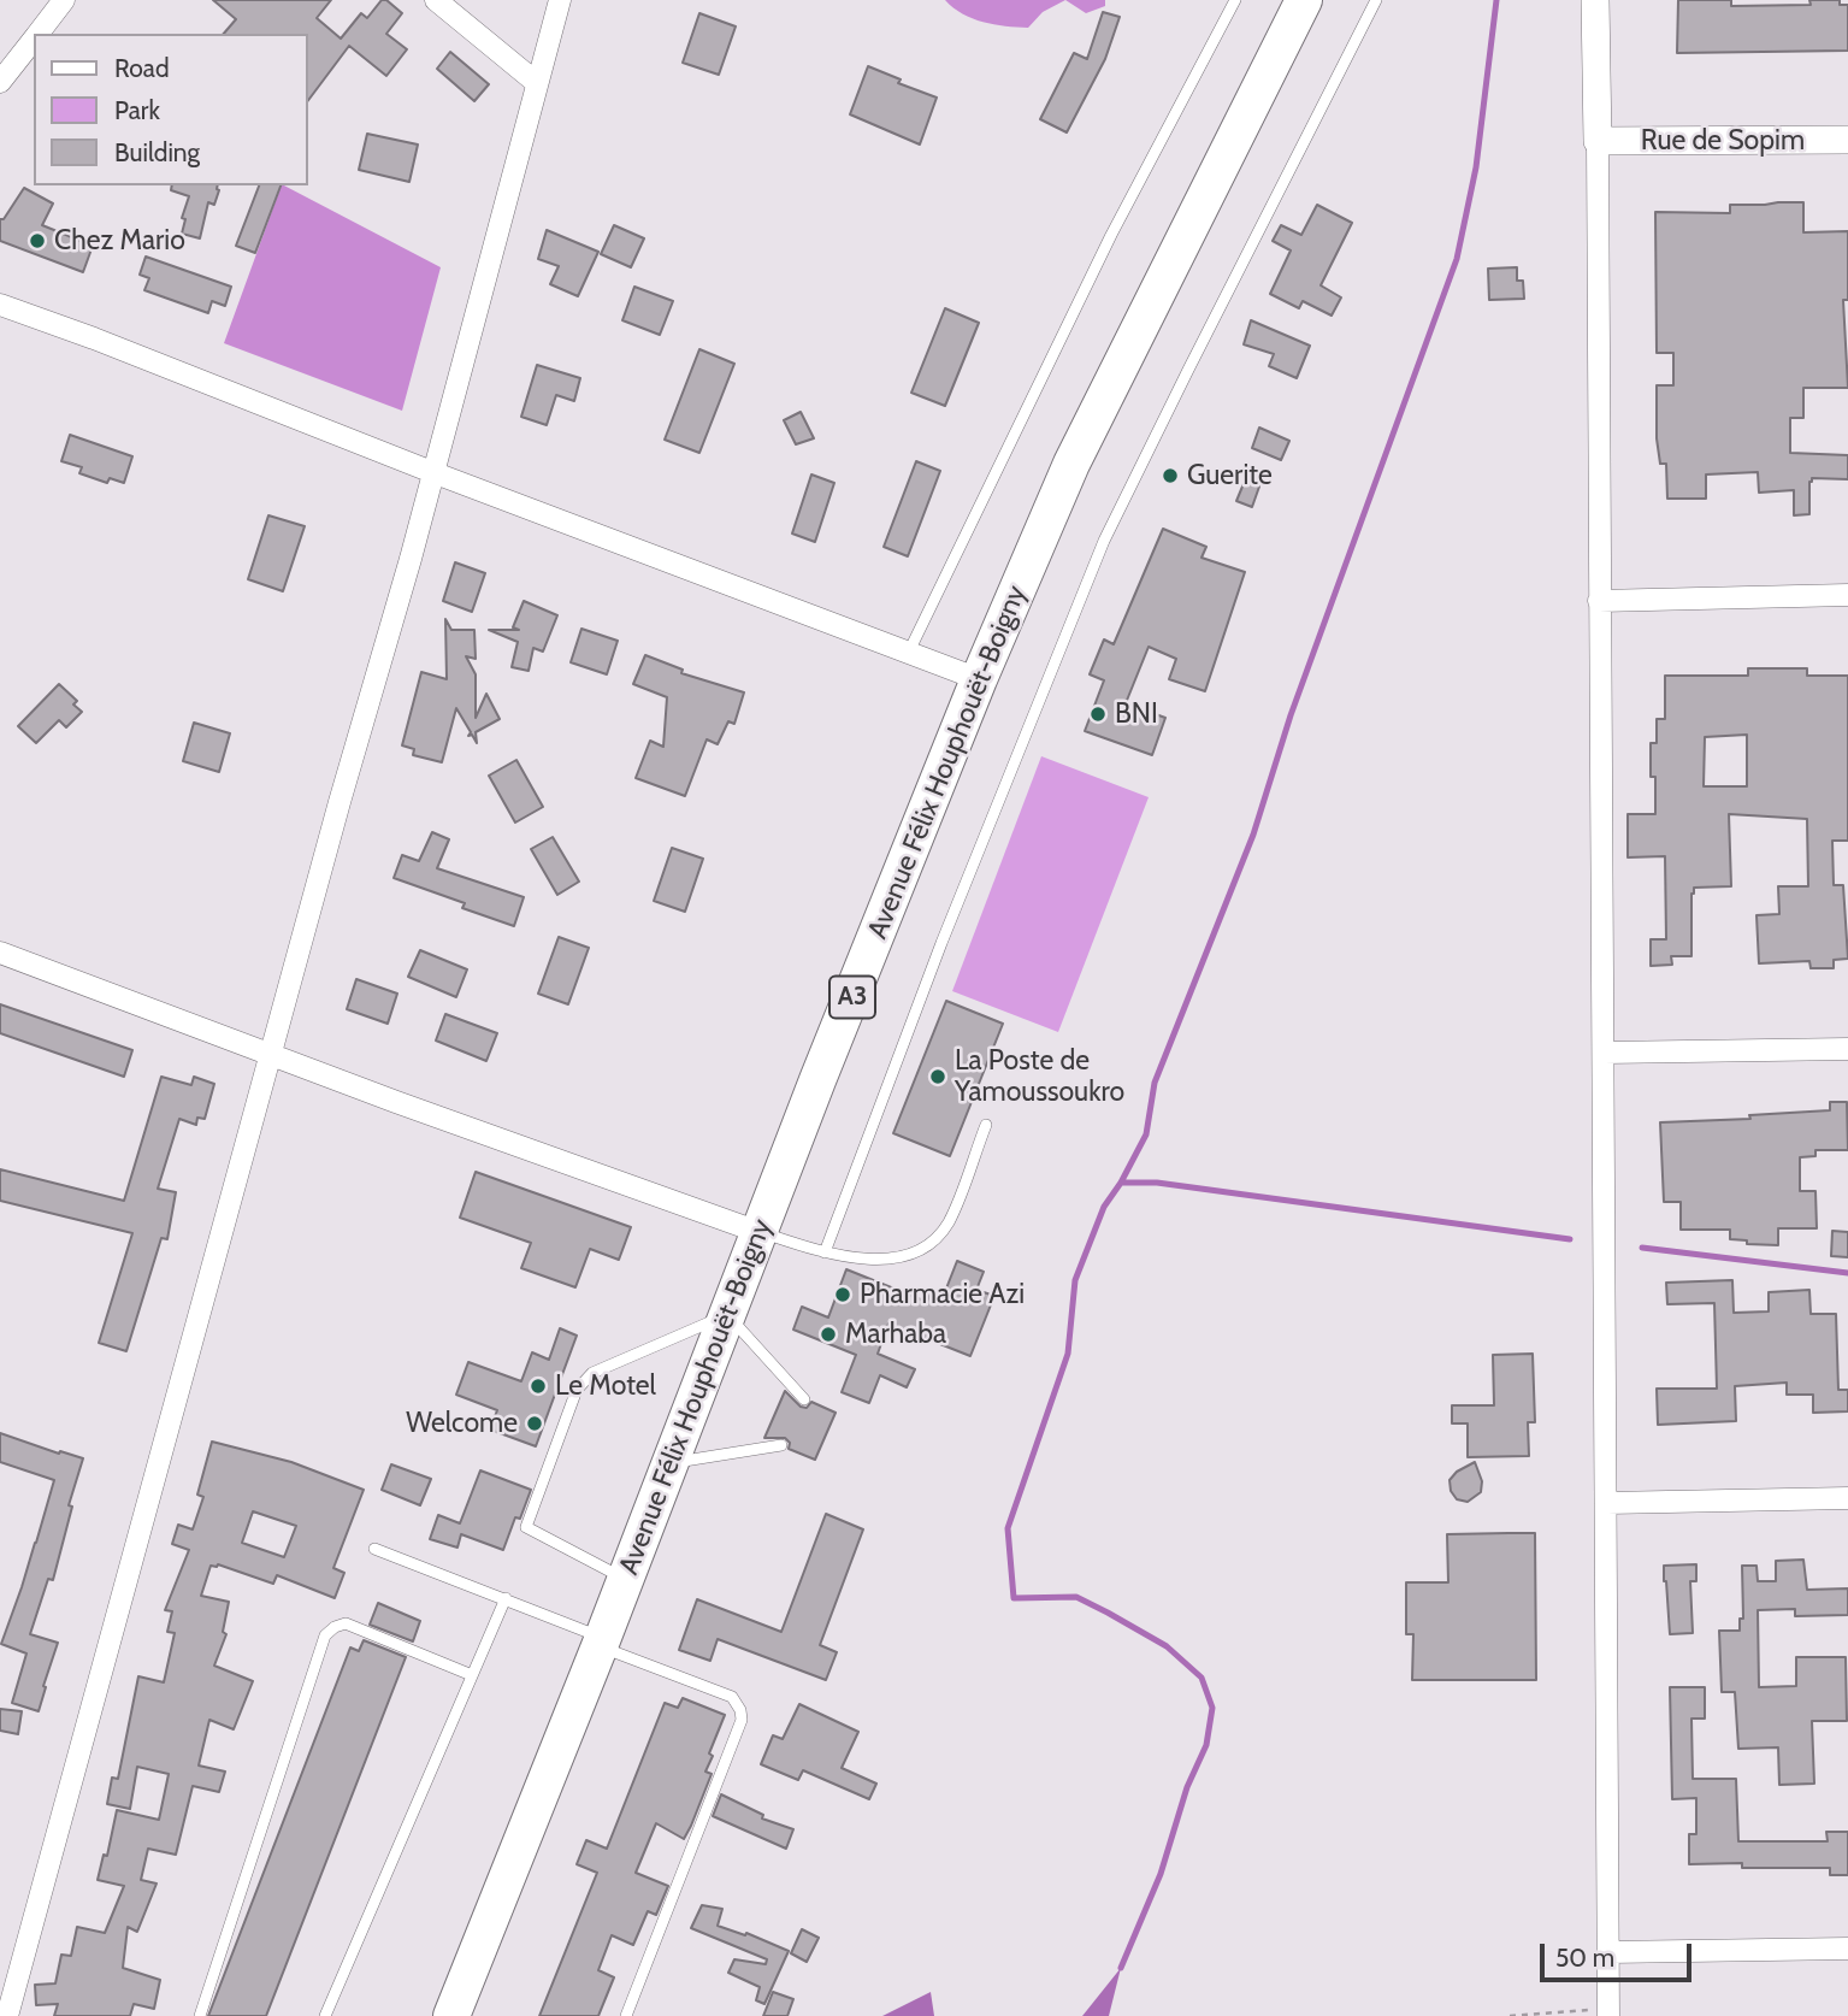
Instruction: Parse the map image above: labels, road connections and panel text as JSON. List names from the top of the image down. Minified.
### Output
{"streets":{"highway":["Avenue Félix Houphouët-Boigny","A3"],"street":["Rue de Sopim"]},"places":["Chez Mario","Guerite","BNI","La Poste de Yamoussoukro","Pharmacie Azi","Marhaba","Le Motel","Welcome"],"legend":["Road","Park","Building"],"scale_bar":"50 m"}
